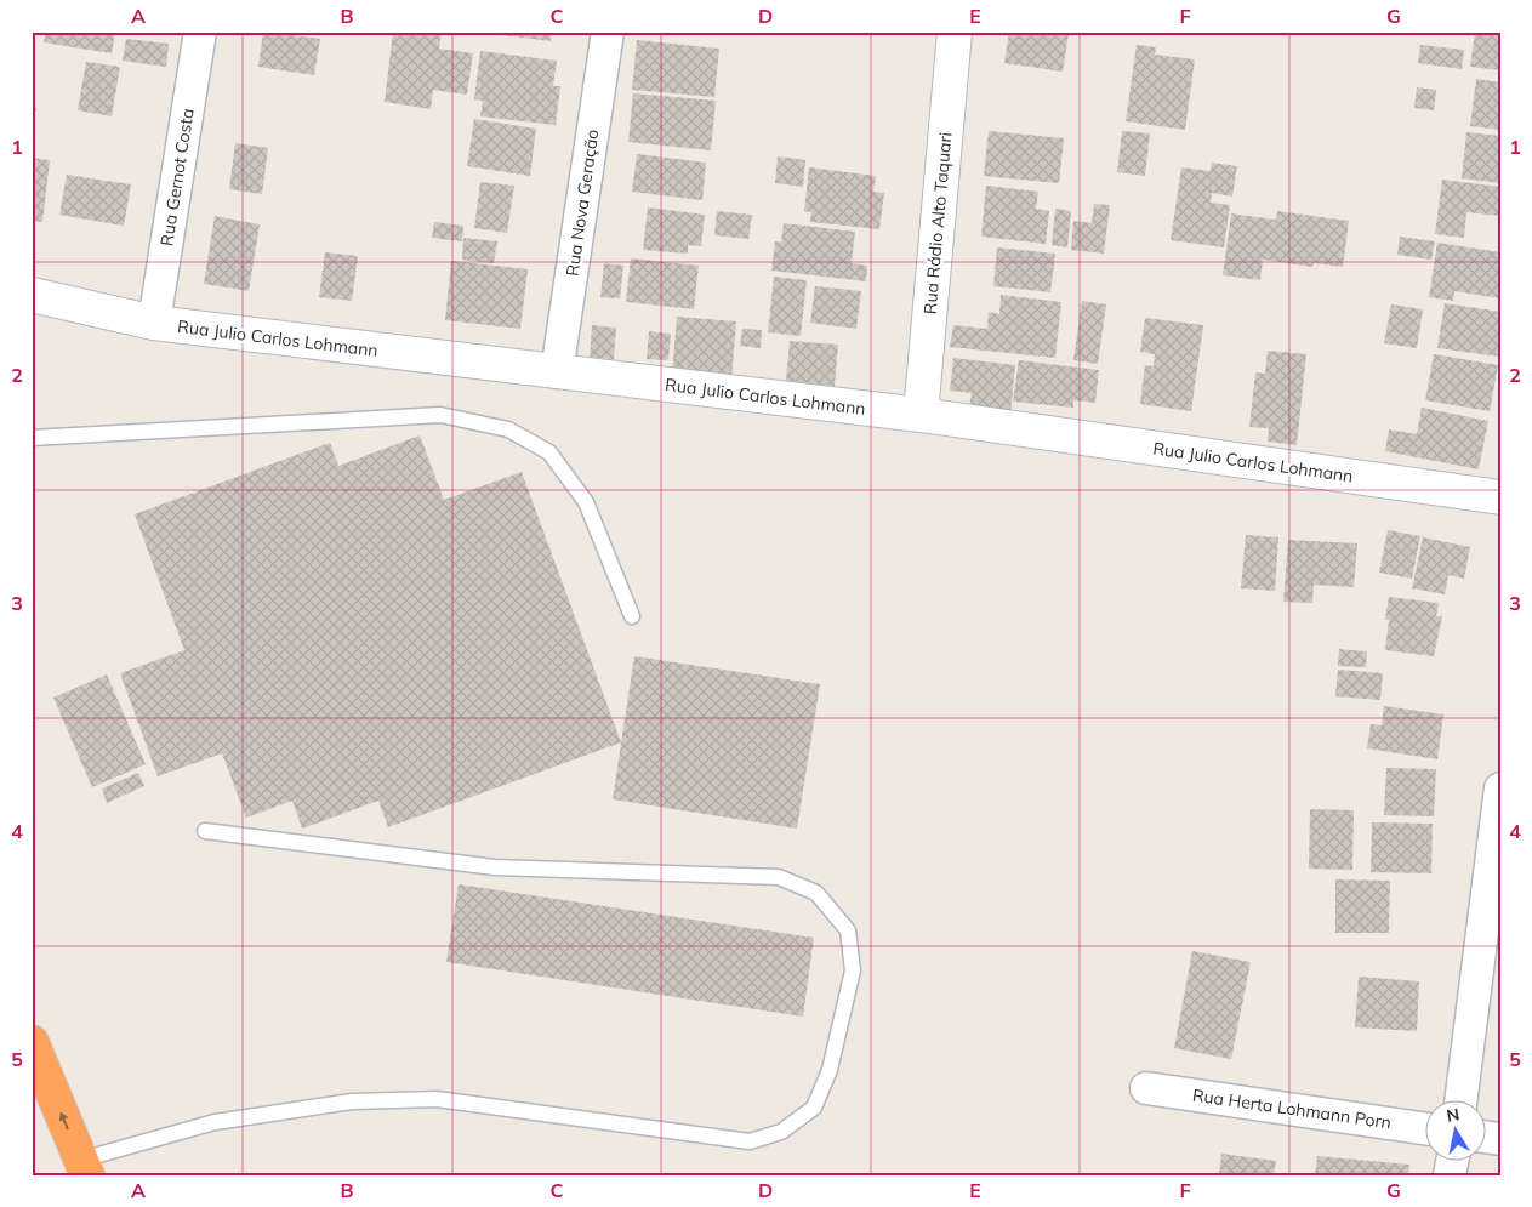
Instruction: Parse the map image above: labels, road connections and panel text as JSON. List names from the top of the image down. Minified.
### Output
{"streets":{"street":["Rua Gernot Costa","Rua Nova Geração","Rua Rádio Alto Taquari","Rua Julio Carlos Lohmann","Rua Herta Lohmann Porn"]},"crossings":[["Rua Gernot Costa","Rua Julio Carlos Lohmann"],["Rua Nova Geração","Rua Julio Carlos Lohmann"],["Rua Rádio Alto Taquari","Rua Julio Carlos Lohmann"]],"north":"top","grid":{"columns":["A","B","C","D","E","F","G"],"rows":["1","2","3","4","5"]}}
